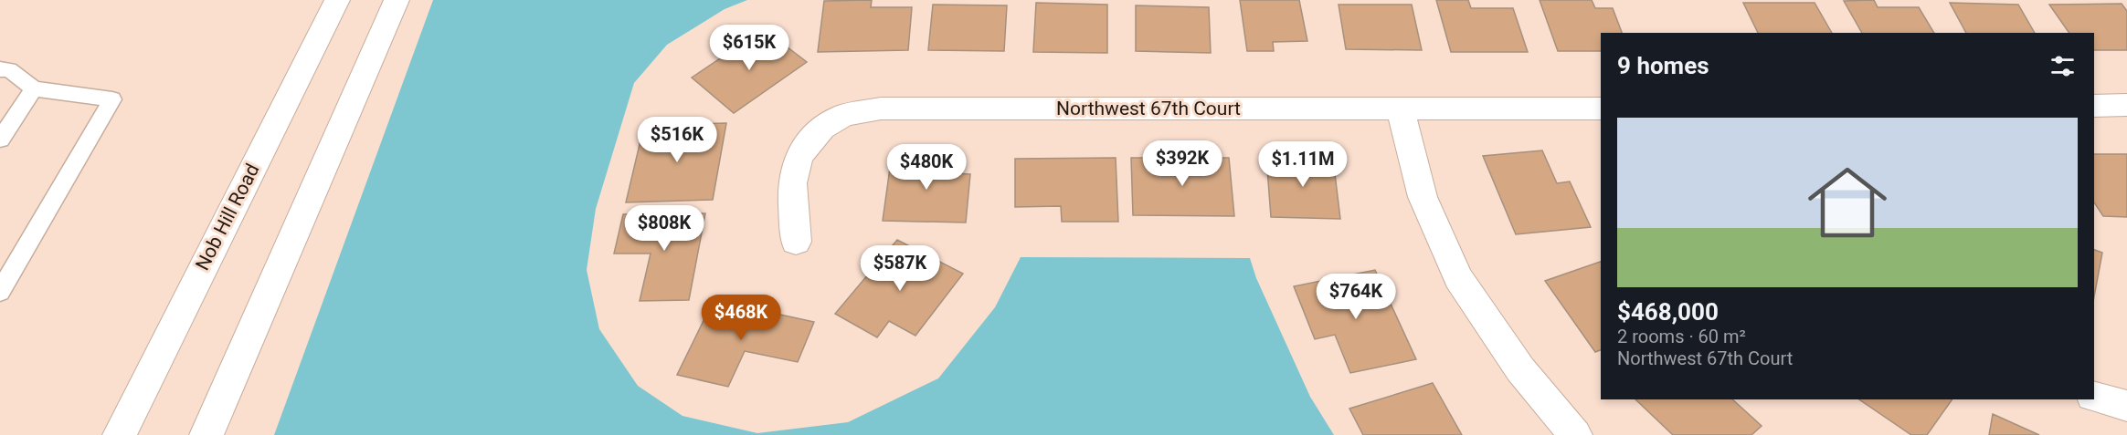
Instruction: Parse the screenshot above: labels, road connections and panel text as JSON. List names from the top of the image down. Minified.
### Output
{"streets":{"street":["Northwest 67th Court","Nob Hill Road"]},"page":{"price":["$615K","$516K","$392K","$1.11M","$480K","$808K","$587K","$764K","$468K"],"heading":"9 homes","list":[{"name":"$468,000","note":"2 rooms · 60 m² · Northwest 67th Court"}]}}
